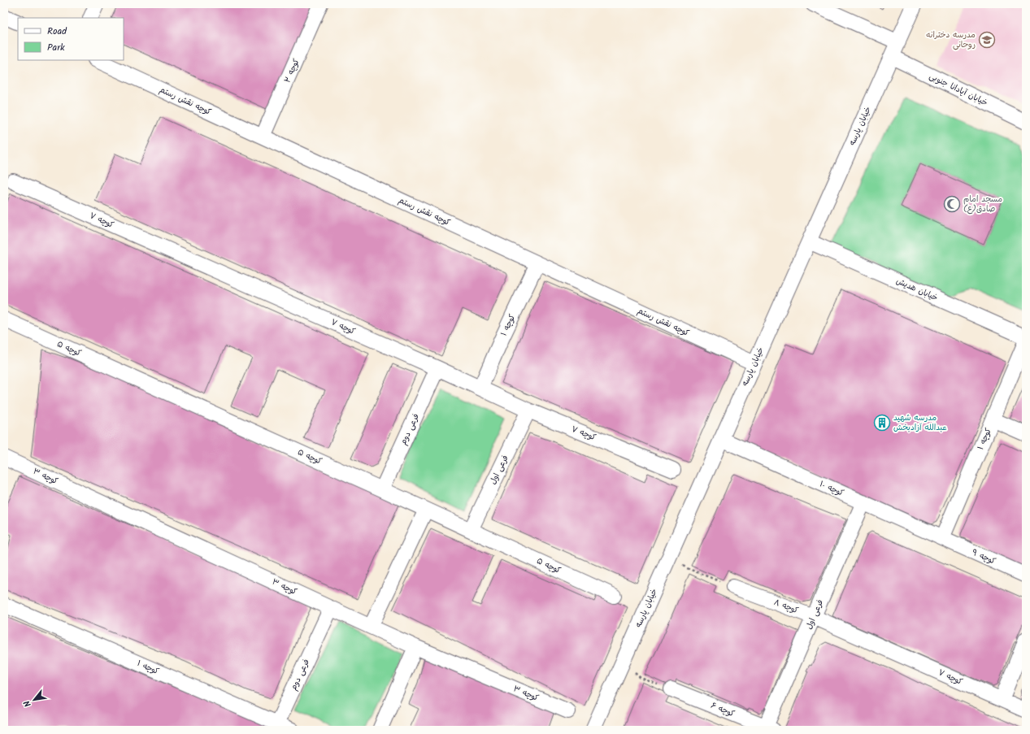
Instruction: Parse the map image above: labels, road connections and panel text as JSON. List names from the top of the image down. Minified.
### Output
{"streets":{"street":["کوچه ۲","خیابان آپادانا جنوبی","کوچه نقش رستم","خیابان پارسه","کوچه ۷","خیابان هدیش","کوچه ۱","کوچه ۵","فرعی دوم","فرعی اول","کوچه ۳","کوچه ۱۰","کوچه ۹","کوچه ۸","کوچه ۶"]},"crossings":[["کوچه ۲","کوچه نقش رستم"],["خیابان آپادانا جنوبی","خیابان پارسه"],["کوچه نقش رستم","خیابان پارسه"],["کوچه نقش رستم","کوچه ۱"],["خیابان پارسه","خیابان هدیش"],["خیابان پارسه","کوچه ۱۰"],["کوچه ۷","کوچه ۱"],["کوچه ۷","فرعی دوم"],["کوچه ۷","فرعی اول"],["کوچه ۷","کوچه ۸"],["کوچه ۱","فرعی دوم"],["کوچه ۱","کوچه ۱۰"],["کوچه ۱","کوچه ۹"],["کوچه ۵","فرعی دوم"],["کوچه ۵","فرعی اول"],["فرعی دوم","کوچه ۳"],["فرعی اول","کوچه ۱۰"],["فرعی اول","کوچه ۸"],["فرعی اول","کوچه ۶"],["کوچه ۱۰","کوچه ۹"]],"places":{"school or university":["مدرسه دخترانه روحانی"],"mosque":["مسجد امام صادق(ع)"],"building":["مدرسه شهید عبدالله آزادبخش"]},"legend":["Road","Park"],"north":"bottom left"}
